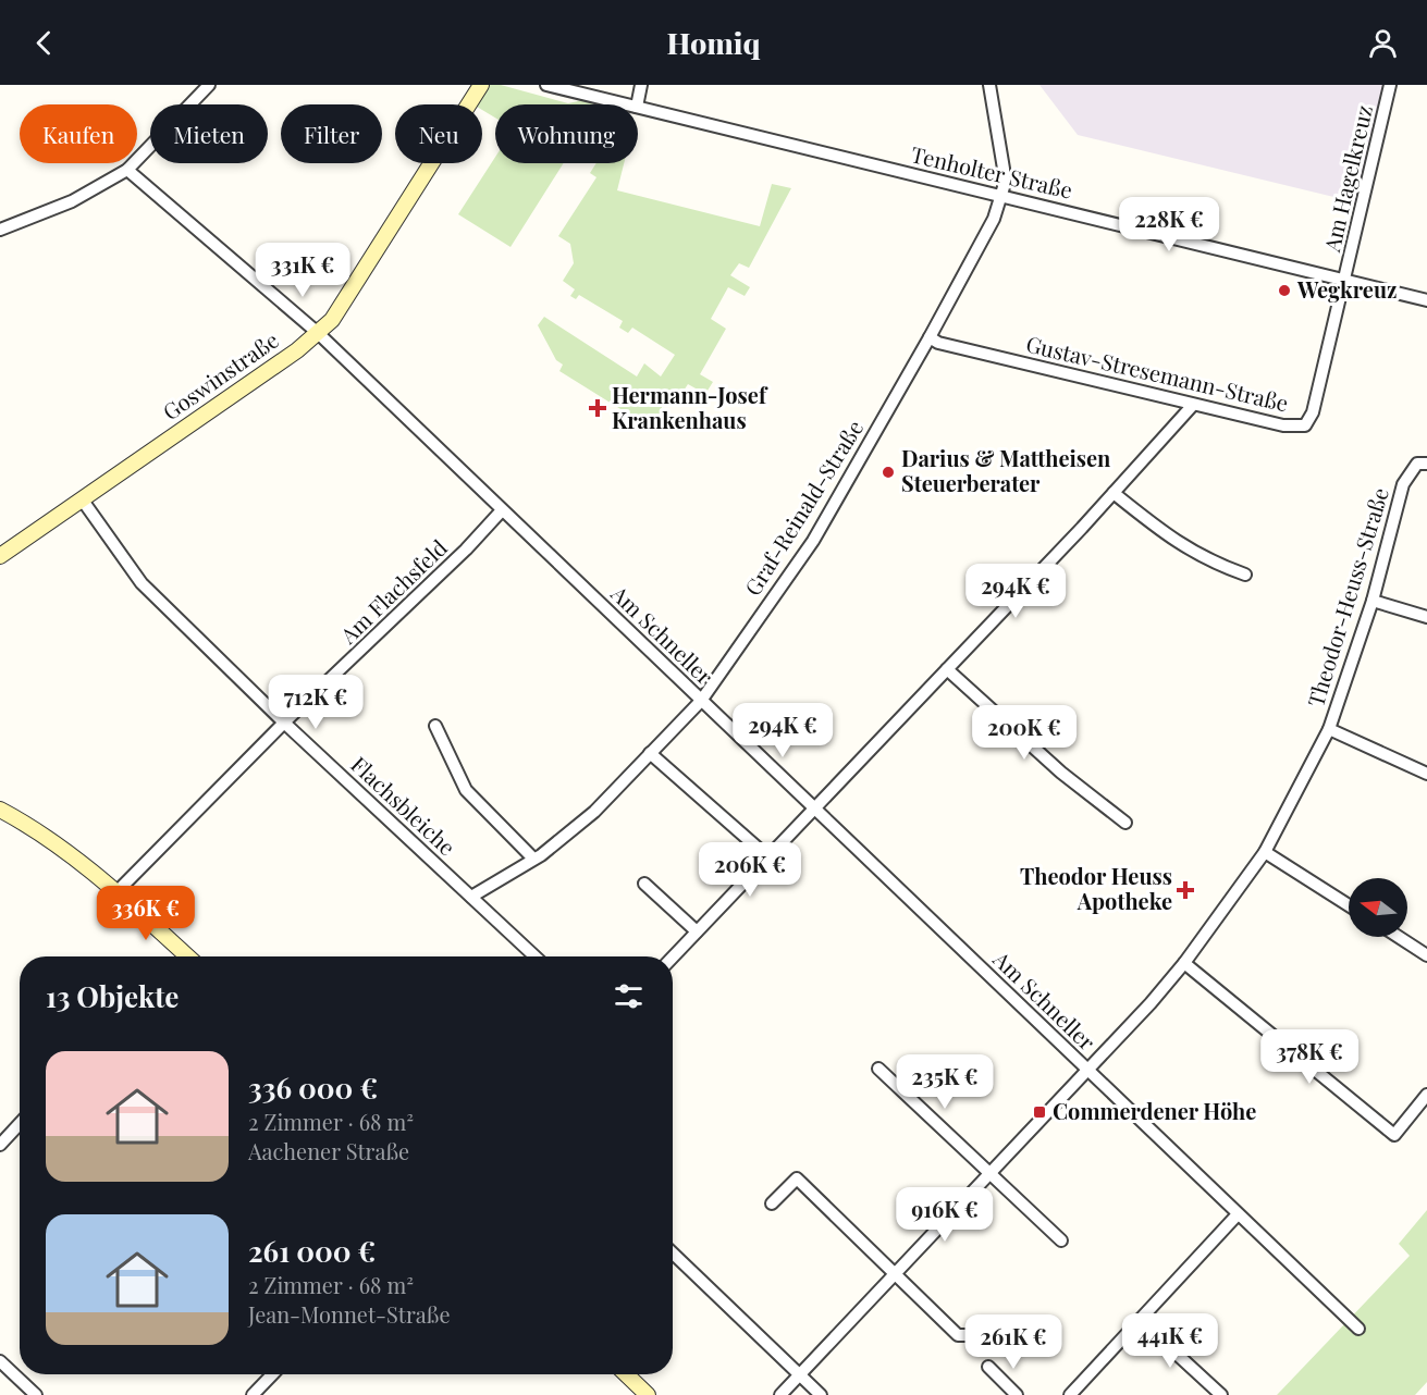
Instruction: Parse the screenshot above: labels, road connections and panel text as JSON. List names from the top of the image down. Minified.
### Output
{"streets":{"main road":["Goswinstraße"],"street":["Tenholter Straße","Am Hagelkreuz","Gustav-Stresemann-Straße","Graf-Reinald-Straße","Am Flachsfeld","Theodor-Heuss-Straße","Am Schneller","Flachsbleiche"]},"crossings":[["Tenholter Straße","Am Hagelkreuz"],["Tenholter Straße","Gustav-Stresemann-Straße"],["Tenholter Straße","Graf-Reinald-Straße"],["Am Hagelkreuz","Gustav-Stresemann-Straße"],["Gustav-Stresemann-Straße","Graf-Reinald-Straße"],["Goswinstraße","Am Schneller"],["Goswinstraße","Flachsbleiche"],["Graf-Reinald-Straße","Am Schneller"],["Graf-Reinald-Straße","Flachsbleiche"],["Am Flachsfeld","Am Schneller"],["Am Flachsfeld","Flachsbleiche"],["Theodor-Heuss-Straße","Am Schneller"]],"places":{"other":["Wegkreuz","Darius & Mattheisen Steuerberater"],"health":["Hermann-Josef Krankenhaus","Theodor Heuss Apotheke"],"transit":["Commerdener Höhe"]},"north":"left","page":{"header":"Homiq","chip":["Kaufen","Mieten","Filter","Neu","Wohnung"],"price":["228K €","331K €","294K €","712K €","294K €","200K €","206K €","336K €","378K €","235K €","916K €","441K €","261K €"],"heading":"13 Objekte","list":[{"name":"336 000 €","note":"2 Zimmer · 68 m² · Aachener Straße"},{"name":"261 000 €","note":"2 Zimmer · 68 m² · Jean-Monnet-Straße"}]}}
